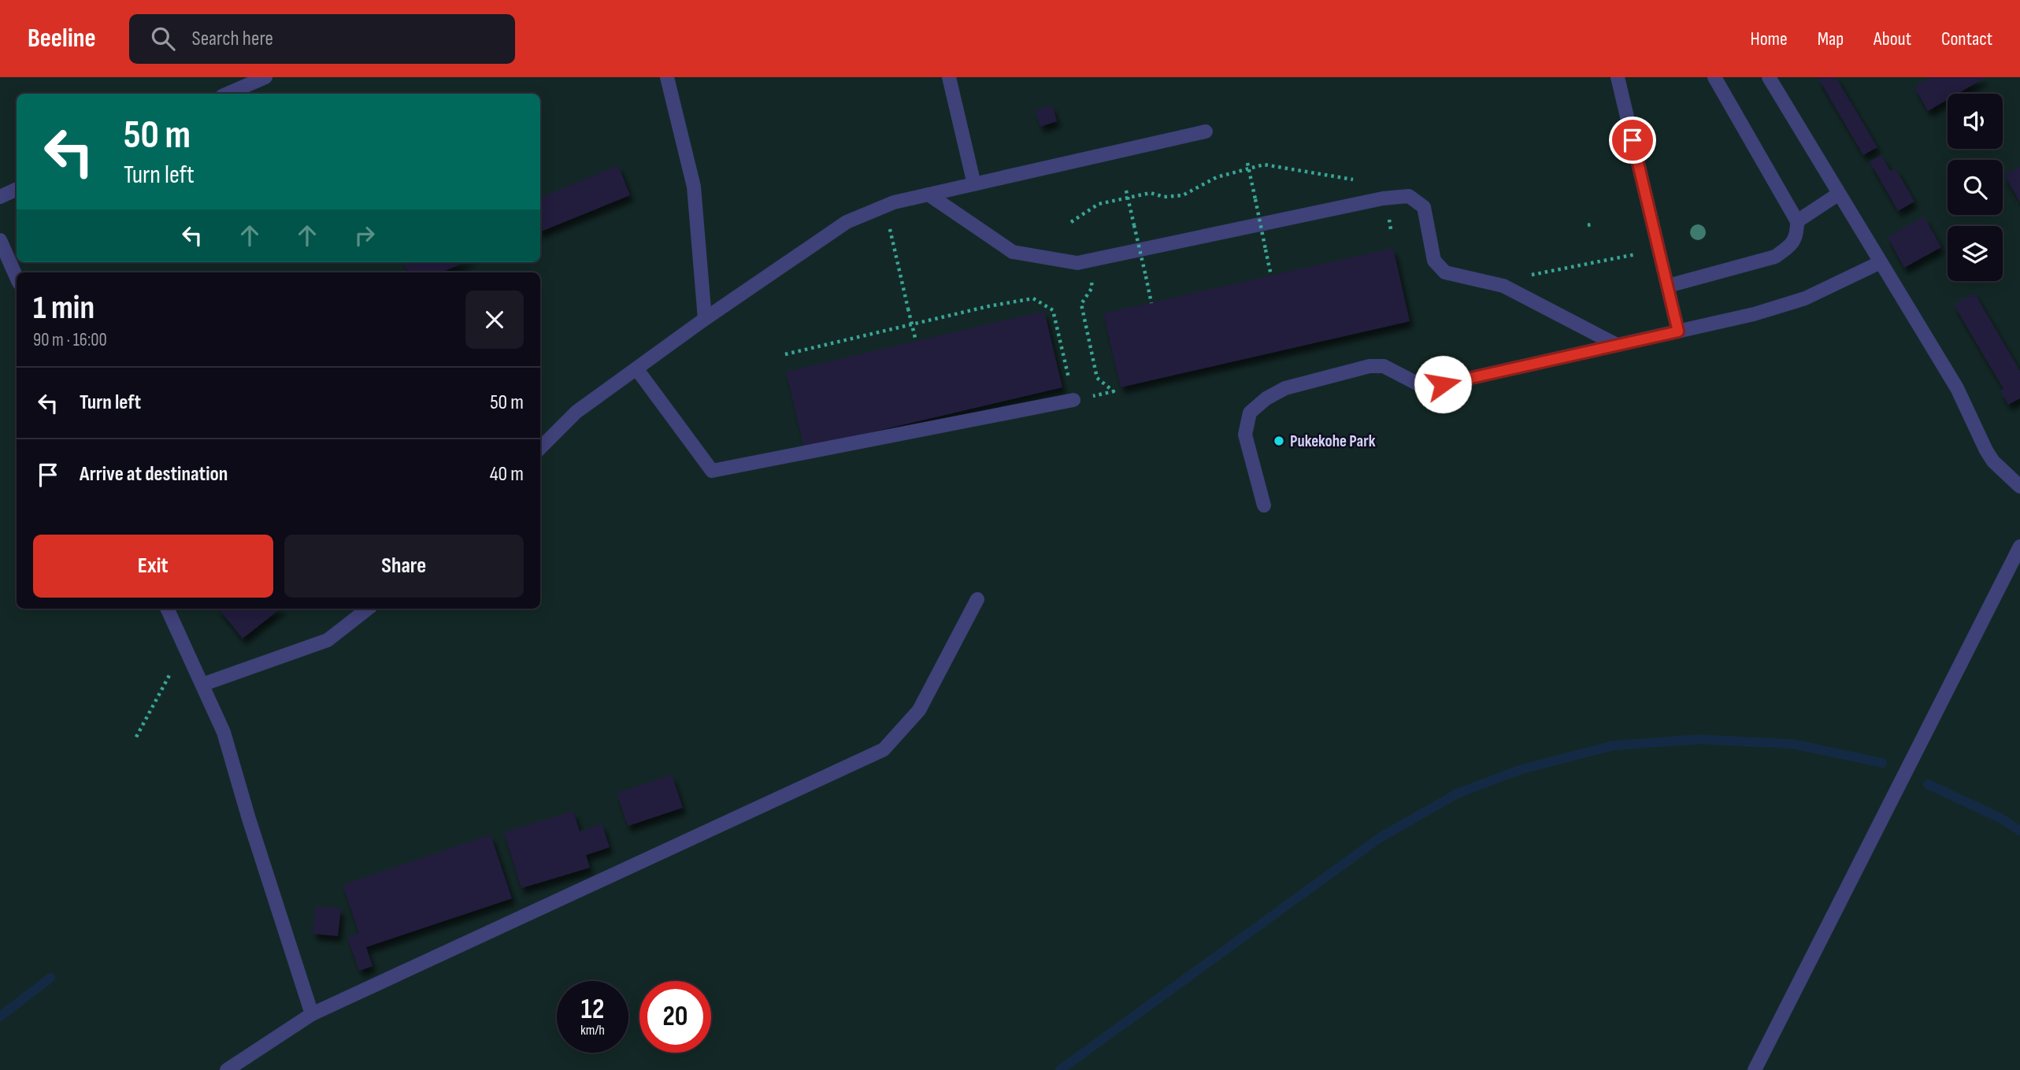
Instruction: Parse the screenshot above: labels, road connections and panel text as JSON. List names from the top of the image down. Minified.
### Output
{"places":["Pukekohe Park"],"page":{"header":"Beeline","search":"Search here","nav":["Home","Map","About","Contact"],"turn":["50 m","Turn left"],"heading":["1 min","90 m · 16:00"],"list":[{"name":"Turn left","value":"50 m"},{"name":"Arrive at destination","value":"40 m"}],"buttons":["Exit","Share"],"speed":"12 km/h","limit":"20"}}
